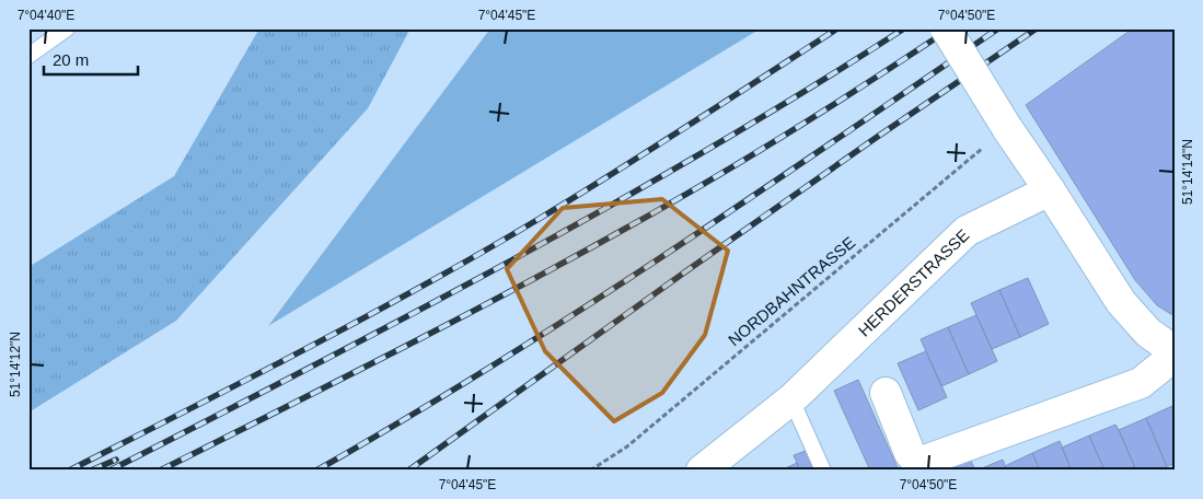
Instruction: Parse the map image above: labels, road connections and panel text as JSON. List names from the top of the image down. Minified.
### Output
{"streets":{"street":["HERDERSTRASSE"],"path":["NORDBAHNTRASSE"]},"scale_bar":"20 m","coordinates":["7°04'40\"E","7°04'45\"E","7°04'50\"E","51°14'14\"N","51°14'12\"N"]}
